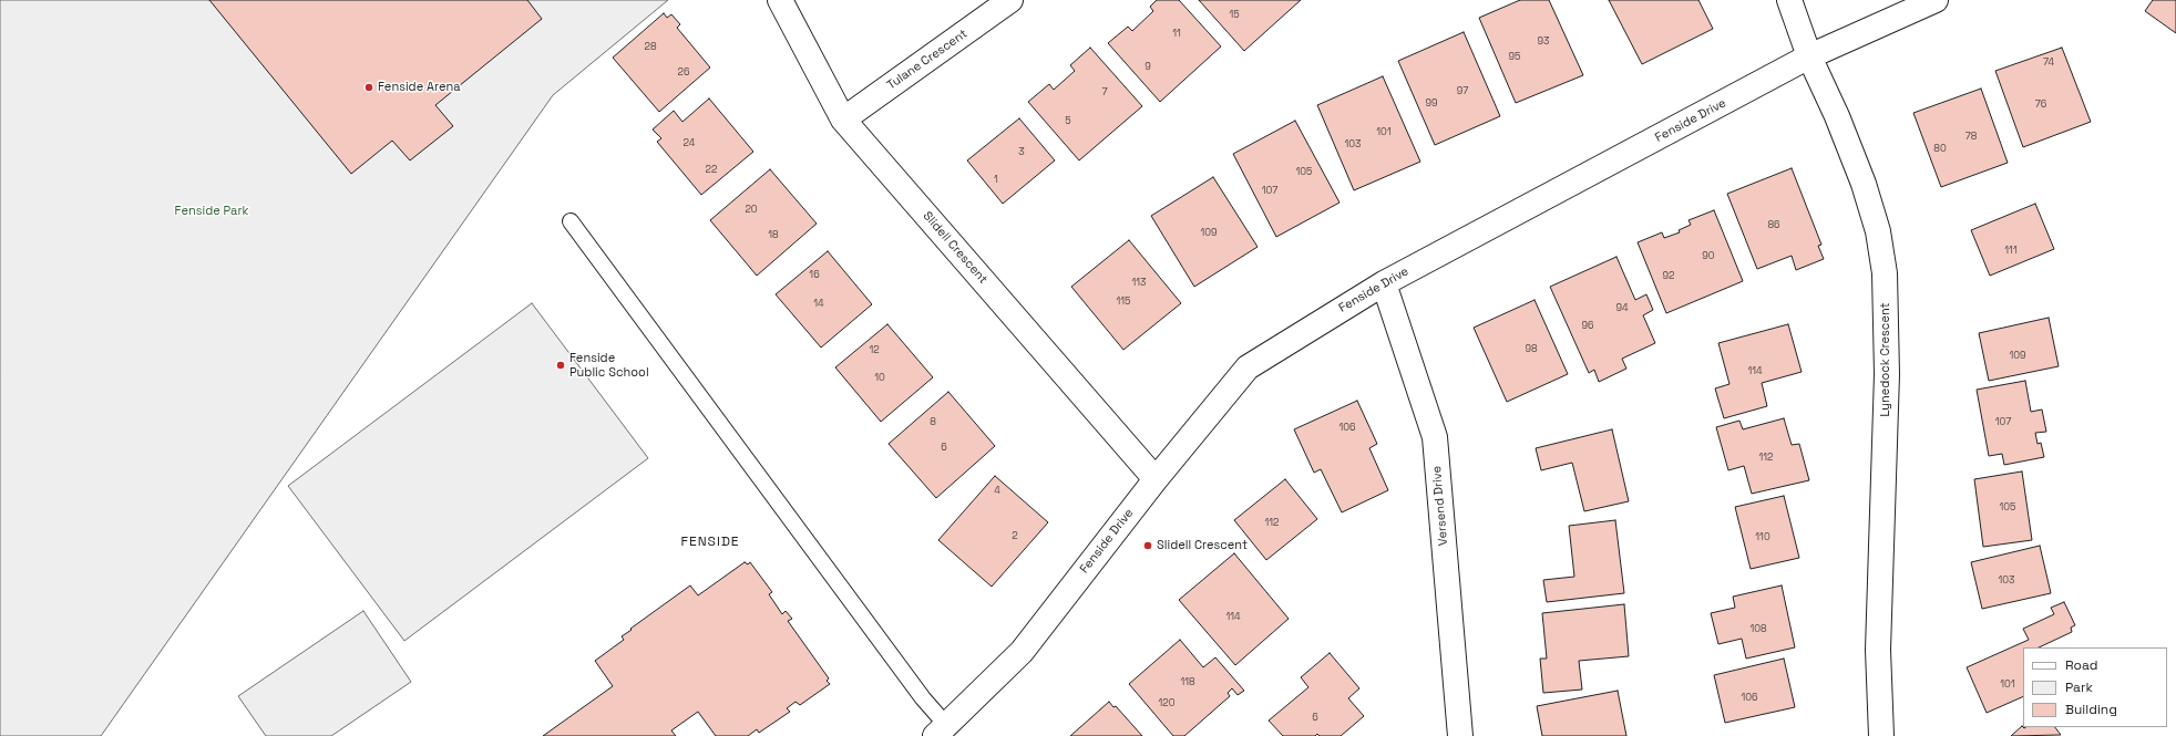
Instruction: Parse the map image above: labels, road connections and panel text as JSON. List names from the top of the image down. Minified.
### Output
{"streets":{"street":["Tulane Crescent","Fenside Drive","Slidell Crescent","Lynedock Crescent","Versend Drive"]},"crossings":[["Tulane Crescent","Slidell Crescent"],["Fenside Drive","Slidell Crescent"],["Fenside Drive","Lynedock Crescent"],["Fenside Drive","Versend Drive"]],"districts":["FENSIDE"],"parks":["Fenside Park"],"places":["Fenside Arena","Fenside Public School","Slidell Crescent"],"house_numbers":["15","11","93","28","95","74","9","26","97","7","99","76","5","101","78","24","103","80","3","22","105","1","107","20","86","109","18","111","90","16","92","113","115","14","94","96","98","12","109","114","10","8","107","106","6","112","4","105","112","2","110","103","114","108","118","101","106","120","6"],"legend":["Road","Park","Building"]}
